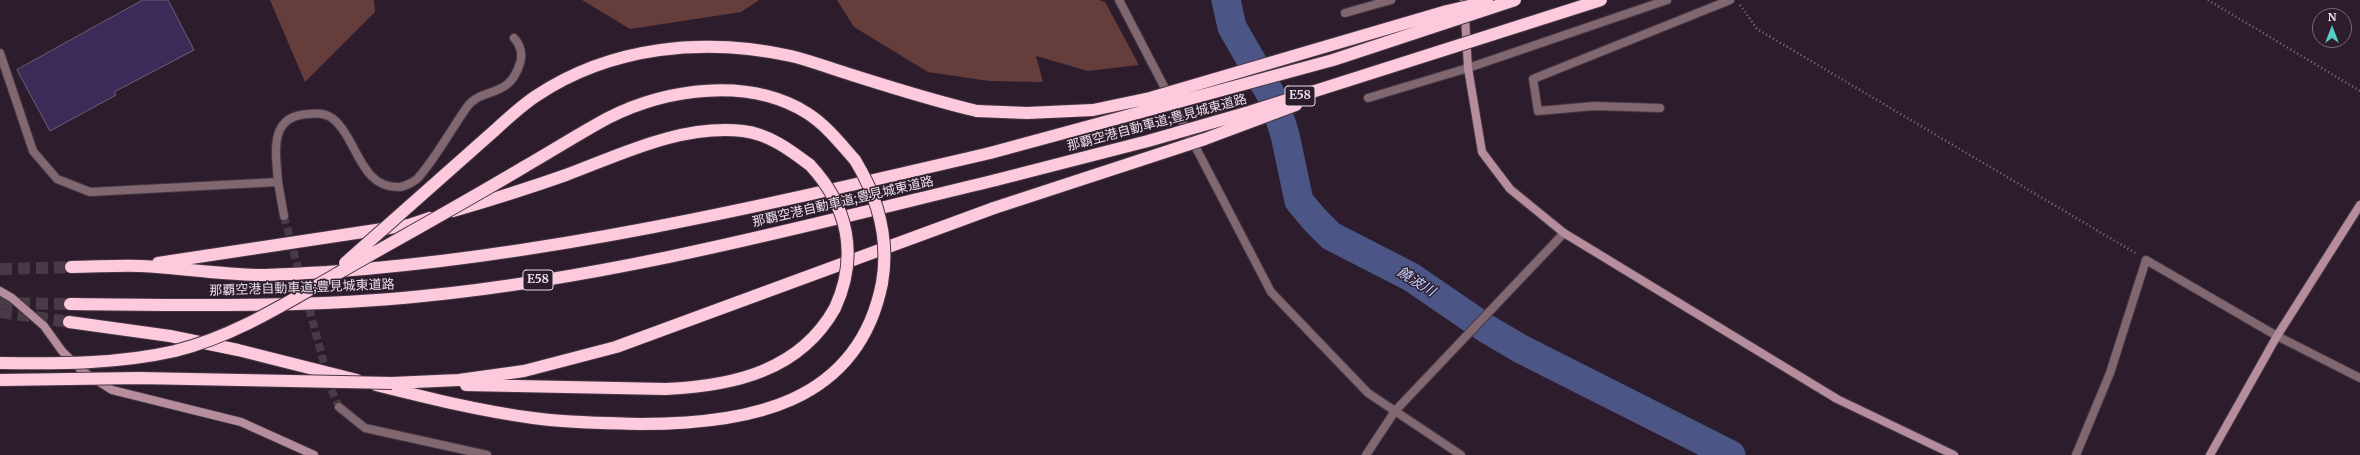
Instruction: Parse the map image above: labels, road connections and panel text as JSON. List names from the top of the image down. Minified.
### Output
{"streets":{"highway":["E58","那覇空港自動車道;豊見城東道路"]},"water":["饒波川"],"north":"top"}
